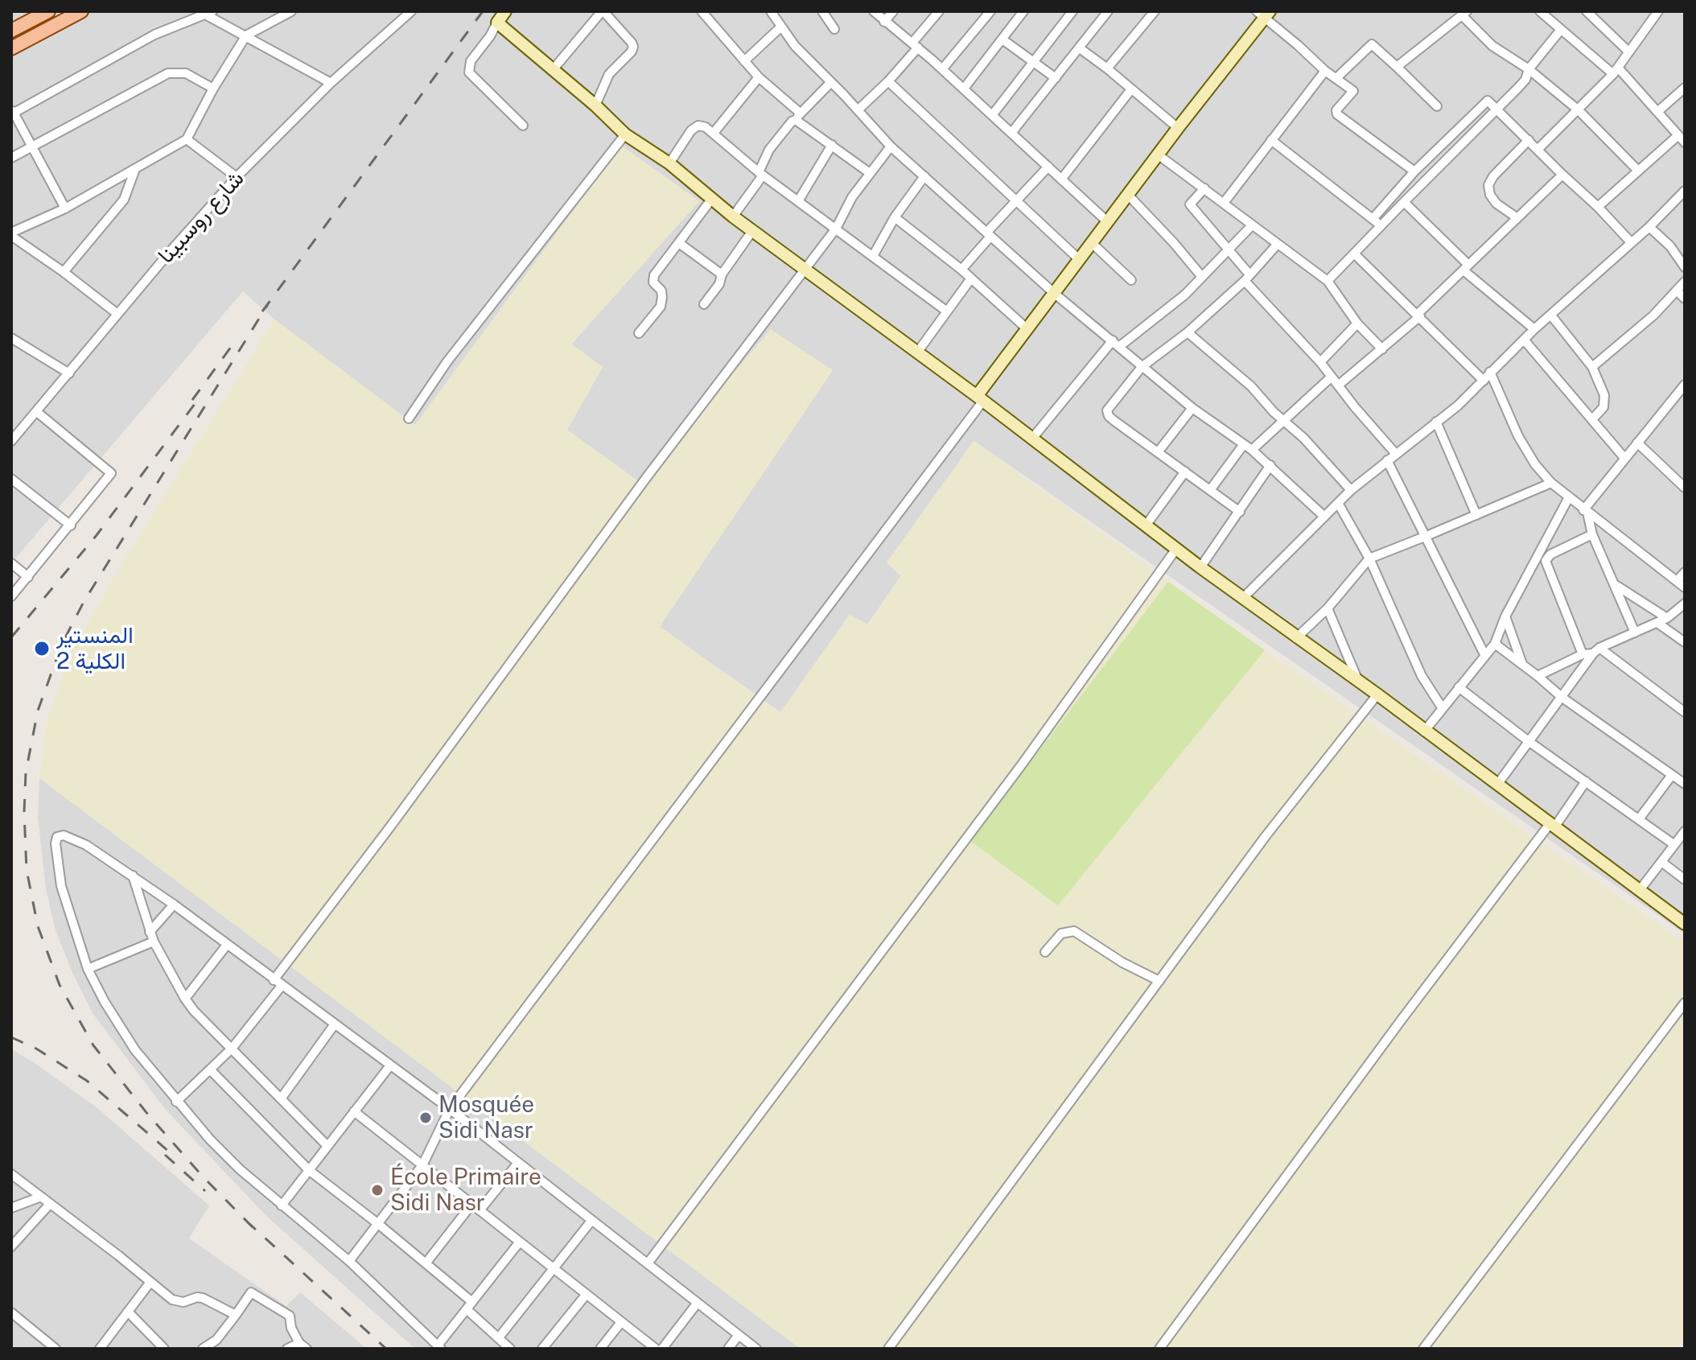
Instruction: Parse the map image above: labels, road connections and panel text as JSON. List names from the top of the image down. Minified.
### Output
{"streets":{"street":["شارع روسبينا"]},"places":["المنستير الكلية 2","Mosquée Sidi Nasr","École Primaire Sidi Nasr"]}
